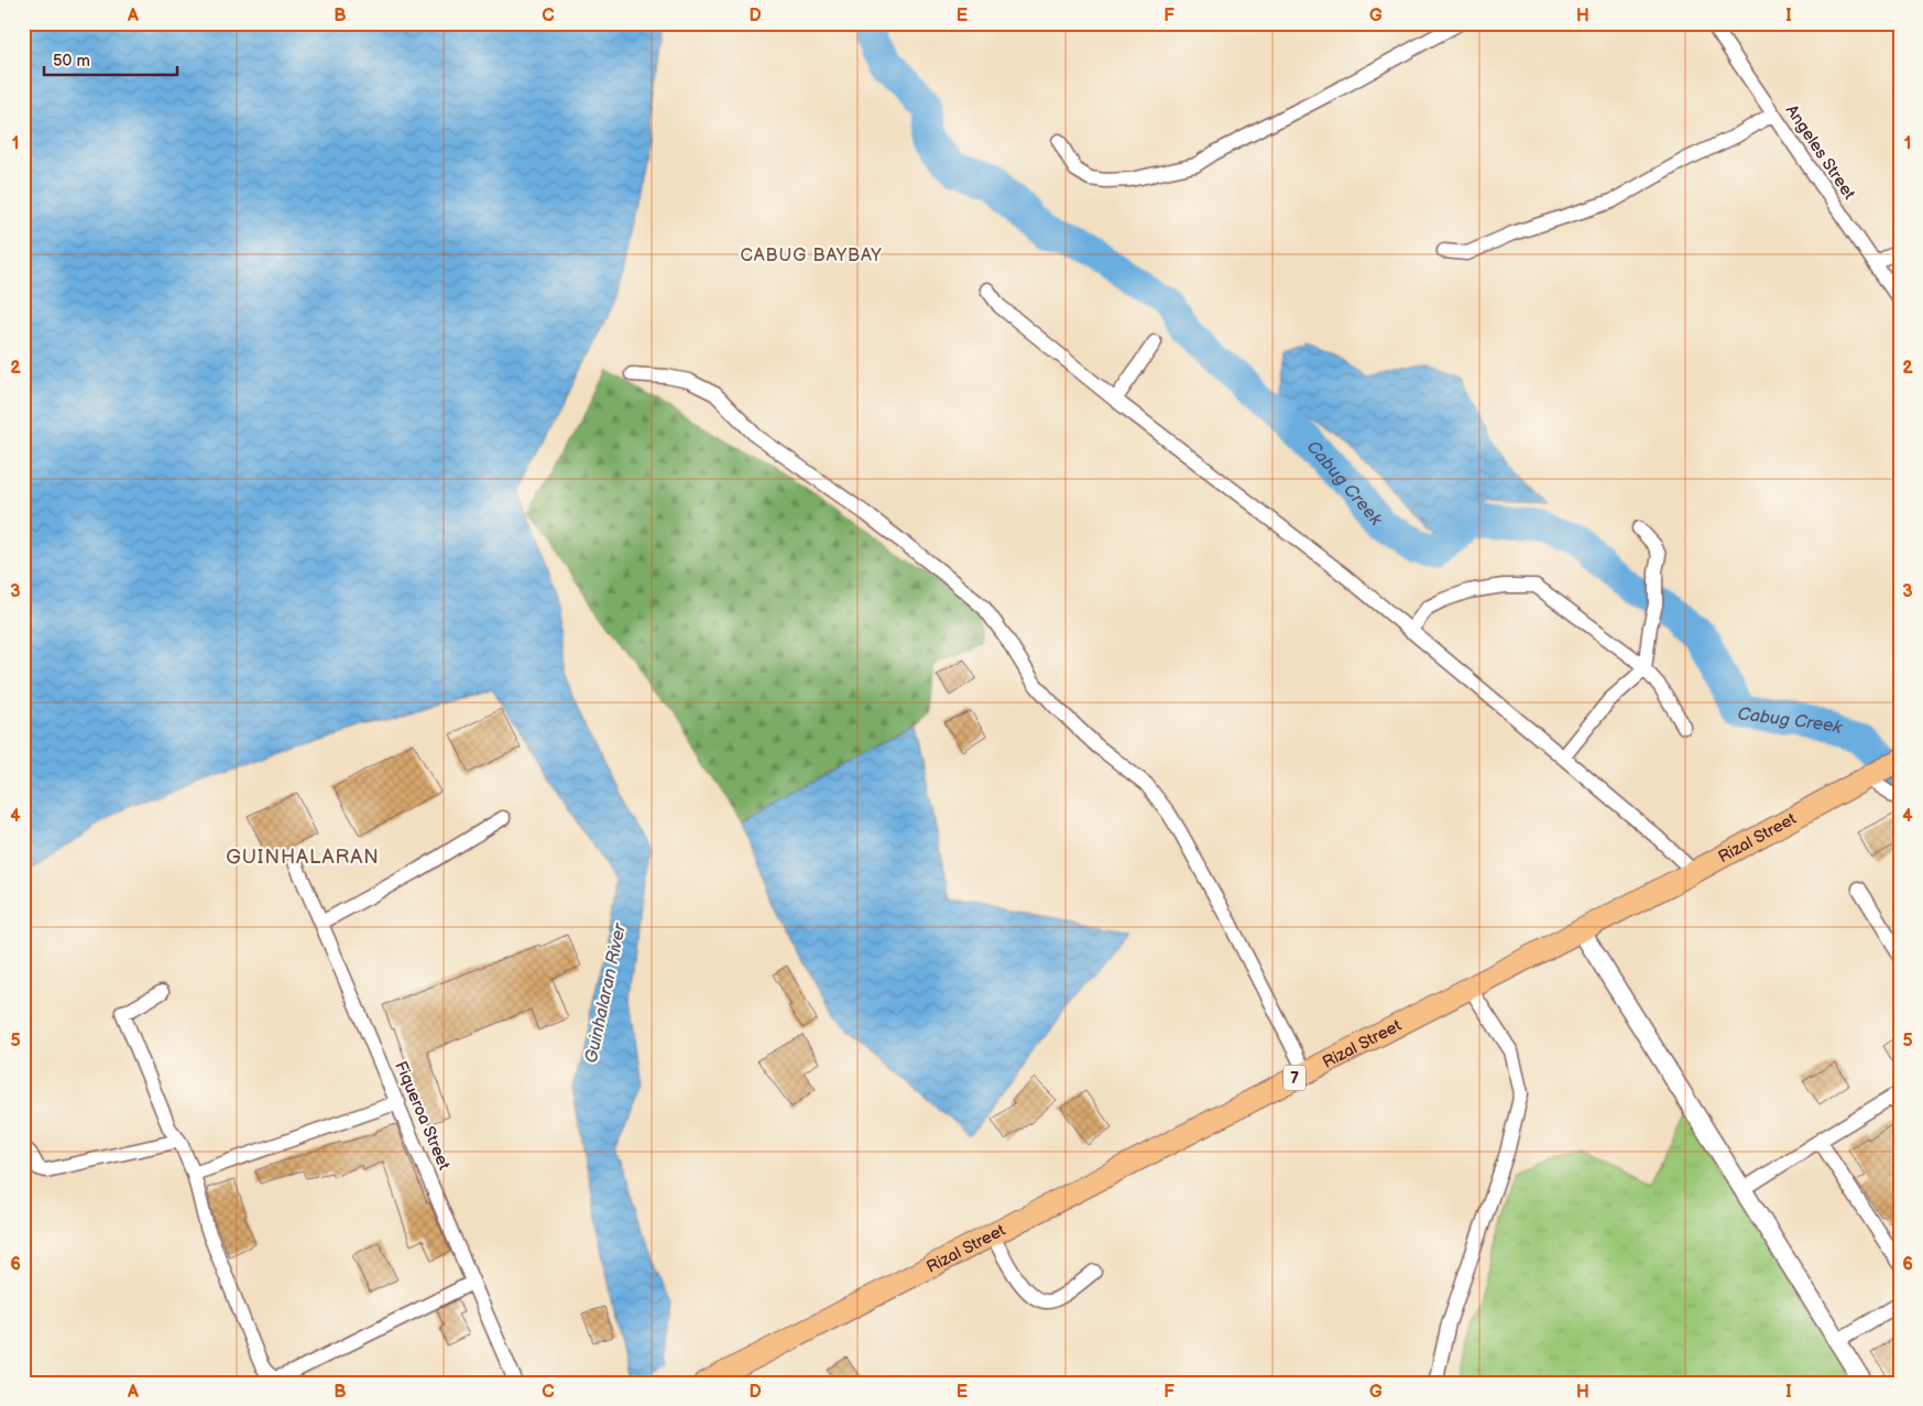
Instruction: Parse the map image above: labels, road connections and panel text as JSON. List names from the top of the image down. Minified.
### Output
{"streets":{"main road":["Rizal Street","7"],"street":["Angeles Street","Fiqueroa Street"]},"districts":["CABUG BAYBAY","GUINHALARAN"],"water":["Cabug Creek","Guinhalaran River"],"scale_bar":"50 m","grid":{"columns":["A","B","C","D","E","F","G","H","I"],"rows":["1","2","3","4","5","6"]}}
